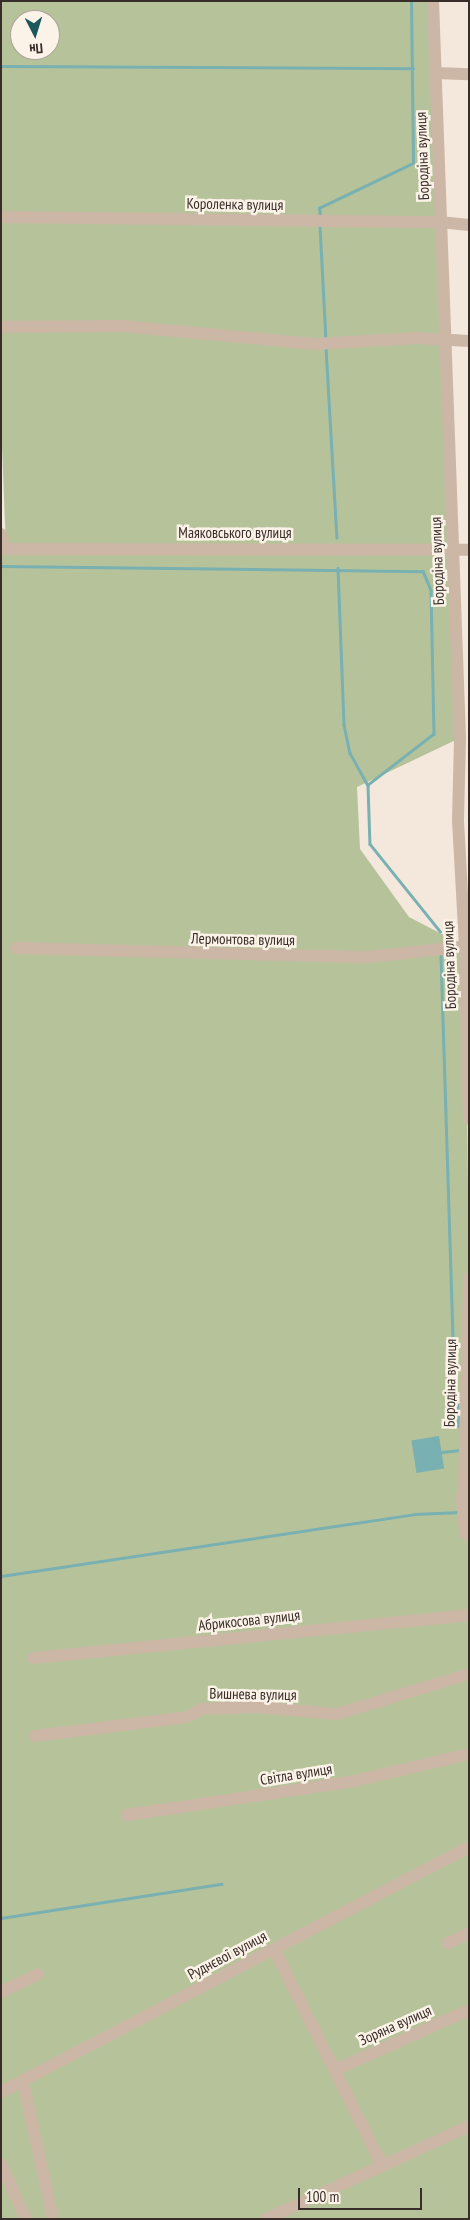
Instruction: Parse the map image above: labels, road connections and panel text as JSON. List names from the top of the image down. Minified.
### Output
{"streets":{"street":["Бородіна вулиця","Короленка вулиця","Маяковського вулиця","Лермонтова вулиця","Абрикосова вулиця","Вишнева вулиця","Світла вулиця","Руднєвої вулиця","Зоряна вулиця"]},"crossings":[["Бородіна вулиця","Короленка вулиця"],["Бородіна вулиця","Маяковського вулиця"],["Бородіна вулиця","Лермонтова вулиця"]],"scale_bar":"100 m","north":"bottom"}
